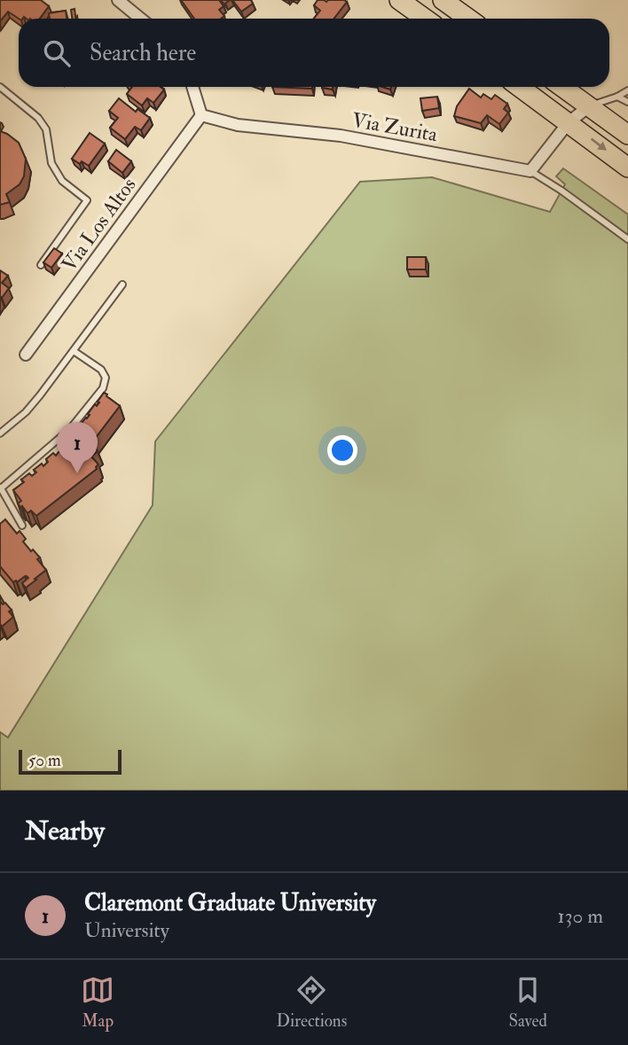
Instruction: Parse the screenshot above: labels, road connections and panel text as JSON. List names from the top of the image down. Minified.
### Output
{"streets":{"street":["Via Zurita","Via Los Altos"]},"crossings":[["Via Zurita","Via Los Altos"]],"scale_bar":"50 m","page":{"search":"Search here","pins":"1","scale":"50 m","heading":"Nearby","list":[{"mark":"1","name":"Claremont Graduate University","note":"University","value":"130 m"}],"nav":["Map","Directions","Saved"]}}
